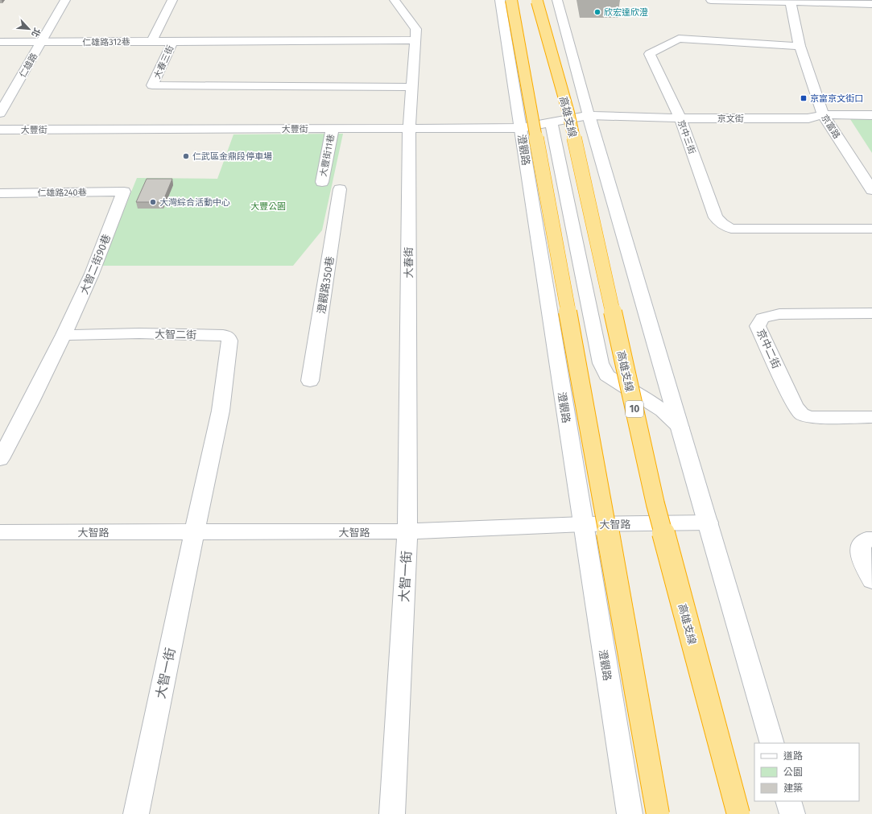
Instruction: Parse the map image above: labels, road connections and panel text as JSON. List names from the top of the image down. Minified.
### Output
{"streets":{"highway":["高雄支線","10"],"street":["仁雄路312巷","大春三街","仁雄路","京文街","京富路","大豐街","京中三街","澄觀路","大豐街11巷","仁雄路240巷","大春街","大智二街90巷","澄觀路350巷","大智二街","京中二街","大智路","大智一街"]},"crossings":[["仁雄路312巷","大春三街"],["仁雄路312巷","仁雄路"],["大春三街","大春街"],["京文街","京富路"],["京文街","大豐街"],["京文街","京中三街"],["京富路","京中三街"],["大豐街","澄觀路"],["大豐街","大豐街11巷"],["大豐街","大春街"],["澄觀路","大智路"],["仁雄路240巷","大智二街90巷"],["大春街","大智路"],["大春街","大智一街"],["大智二街90巷","大智二街"],["大智二街","大智路"],["大智二街","大智一街"],["大智路","大智一街"]],"parks":["大豐公園"],"places":{"other":["欣宏達欣澄","仁武區金鼎段停車場","大灣綜合活動中心"],"transit":["京富京文街口"]},"legend":["道路","公園","建築"],"north":"bottom right"}
